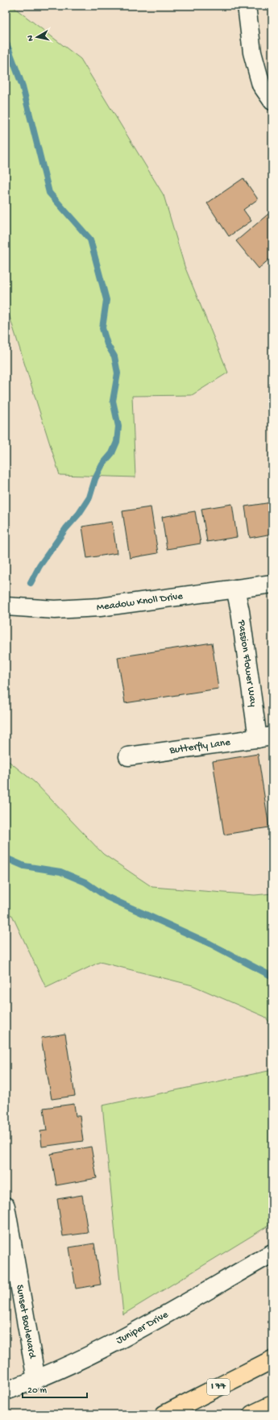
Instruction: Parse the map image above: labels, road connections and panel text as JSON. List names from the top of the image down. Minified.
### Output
{"streets":{"highway":["I 77"],"street":["Meadow Knoll Drive","Passion Flower Way","Butterfly Lane","Sunset Boulevard","Juniper Drive"]},"crossings":[["Meadow Knoll Drive","Passion Flower Way"],["Passion Flower Way","Butterfly Lane"],["Sunset Boulevard","Juniper Drive"]],"scale_bar":"20 m","north":"left"}
